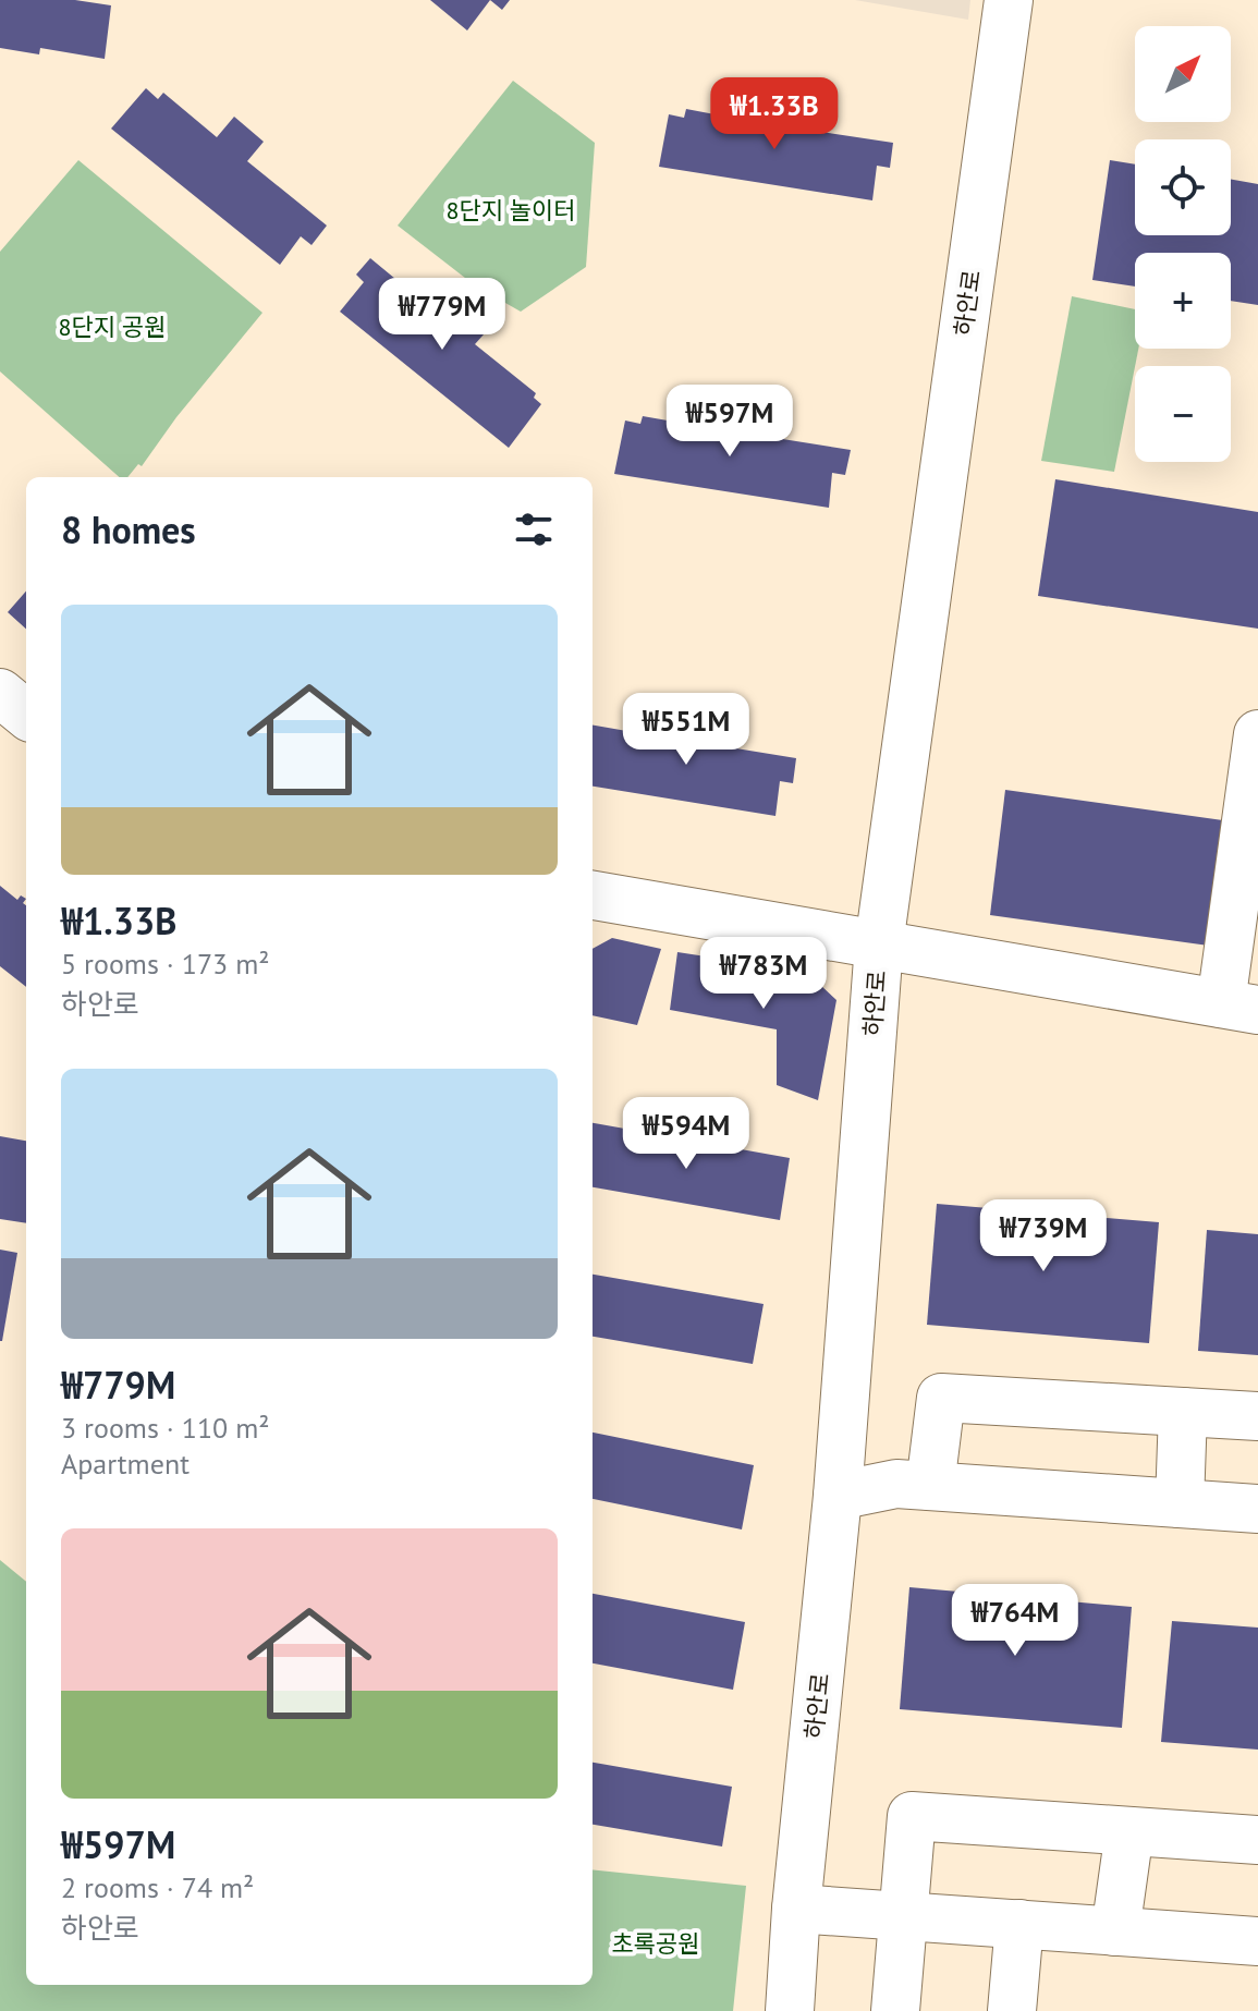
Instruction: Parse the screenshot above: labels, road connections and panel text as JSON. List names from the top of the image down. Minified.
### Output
{"streets":{"street":["하안로"]},"parks":["8단지 놀이터","8단지 공원","초록공원"],"north":"top right","page":{"map_buttons":["+","−"],"price":["₩1.33B","₩779M","₩597M","₩551M","₩783M","₩594M","₩739M","₩764M"],"heading":"8 homes","list":[{"name":"₩1.33B","note":"5 rooms · 173 m² · 하안로"},{"name":"₩779M","note":"3 rooms · 110 m² · Apartment"},{"name":"₩597M","note":"2 rooms · 74 m² · 하안로"}]}}
